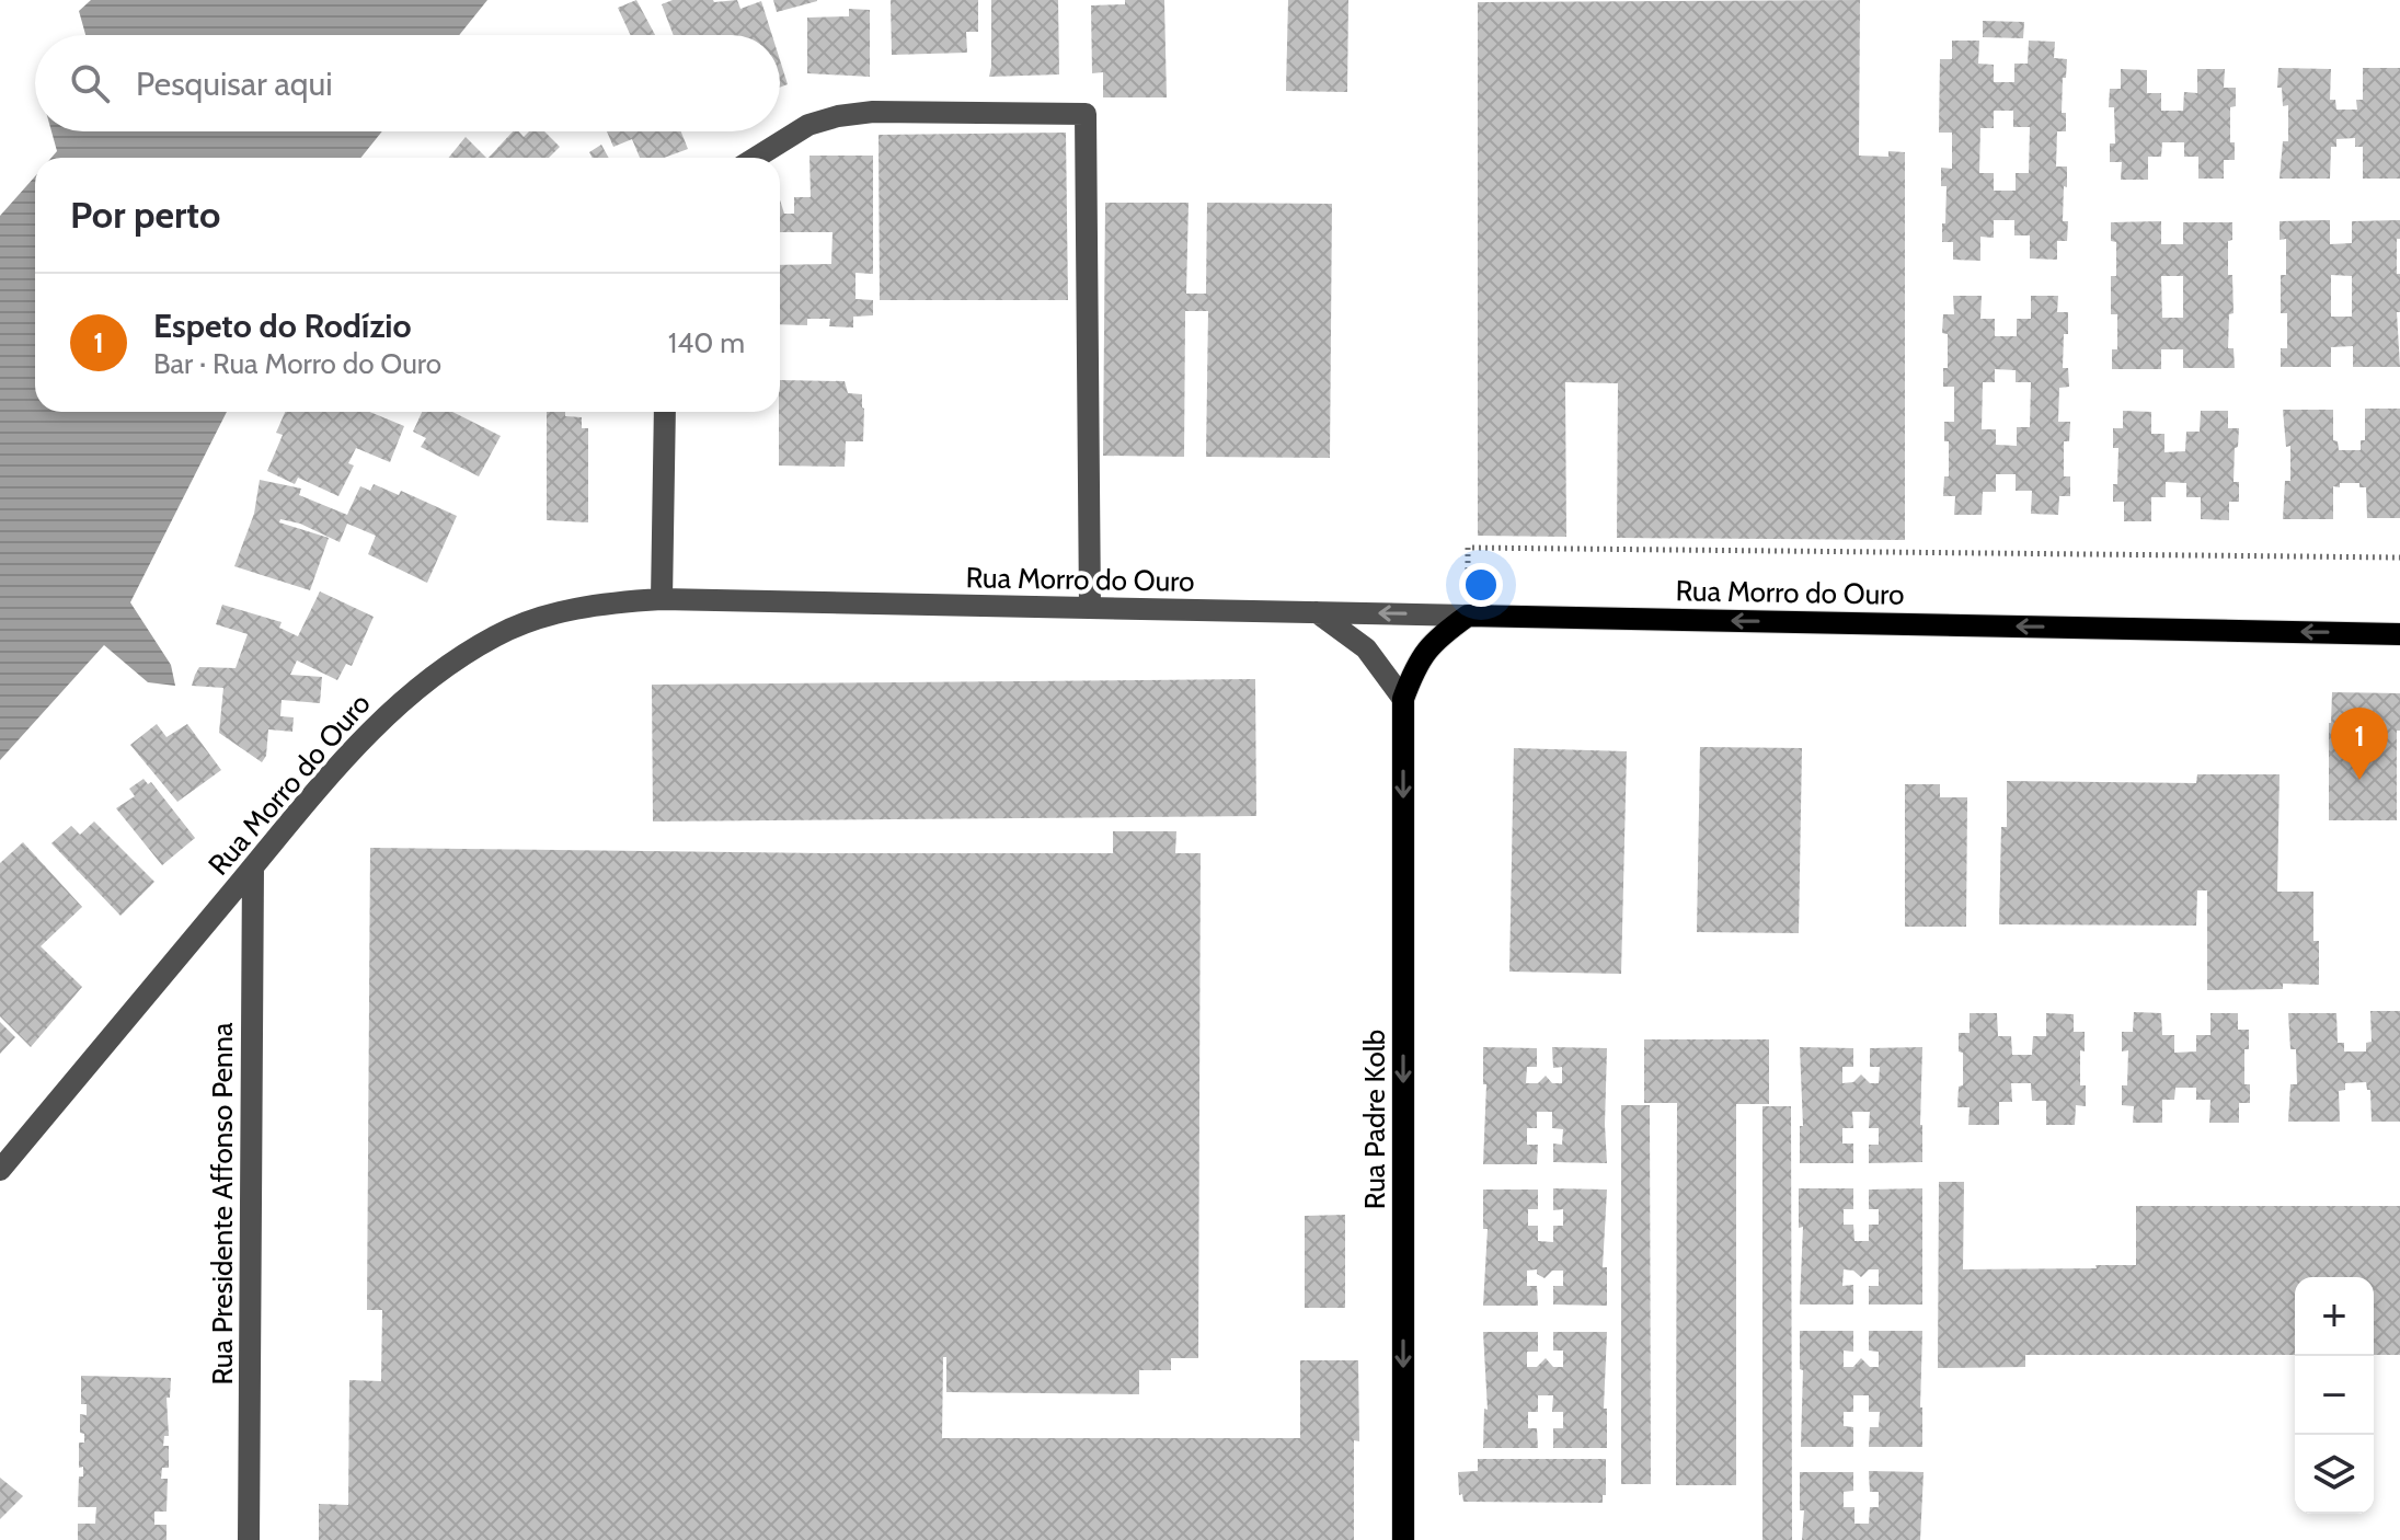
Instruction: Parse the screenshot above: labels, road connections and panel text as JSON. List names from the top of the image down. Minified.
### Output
{"streets":{"main road":["Rua Morro do Ouro","Rua Padre Kolb"],"street":["Rua Presidente Affonso Penna"]},"crossings":[["Rua Morro do Ouro","Rua Padre Kolb"],["Rua Morro do Ouro","Rua Presidente Affonso Penna"]],"one_way":["Rua Morro do Ouro","Rua Padre Kolb"],"page":{"search":"Pesquisar aqui","heading":"Por perto","list":[{"mark":"1","name":"Espeto do Rodízio","note":"Bar · Rua Morro do Ouro","value":"140 m"}],"pins":"1","map_buttons":["+","−"]}}
